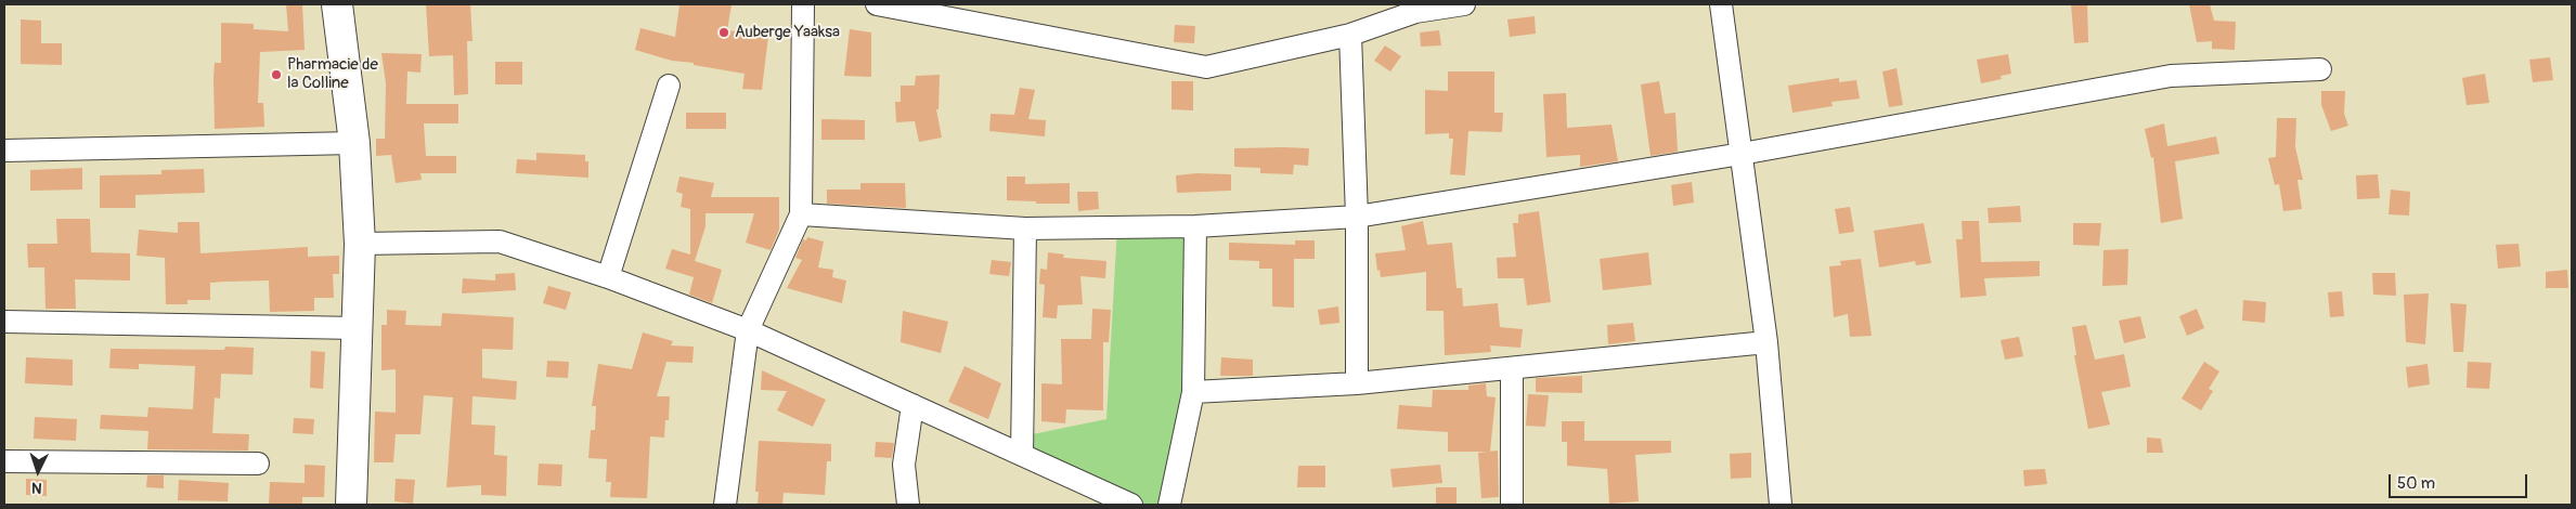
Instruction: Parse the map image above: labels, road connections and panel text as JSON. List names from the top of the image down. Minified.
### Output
{"places":["Auberge Yaaksa","Pharmacie de la Colline"],"scale_bar":"50 m","north":"bottom"}
